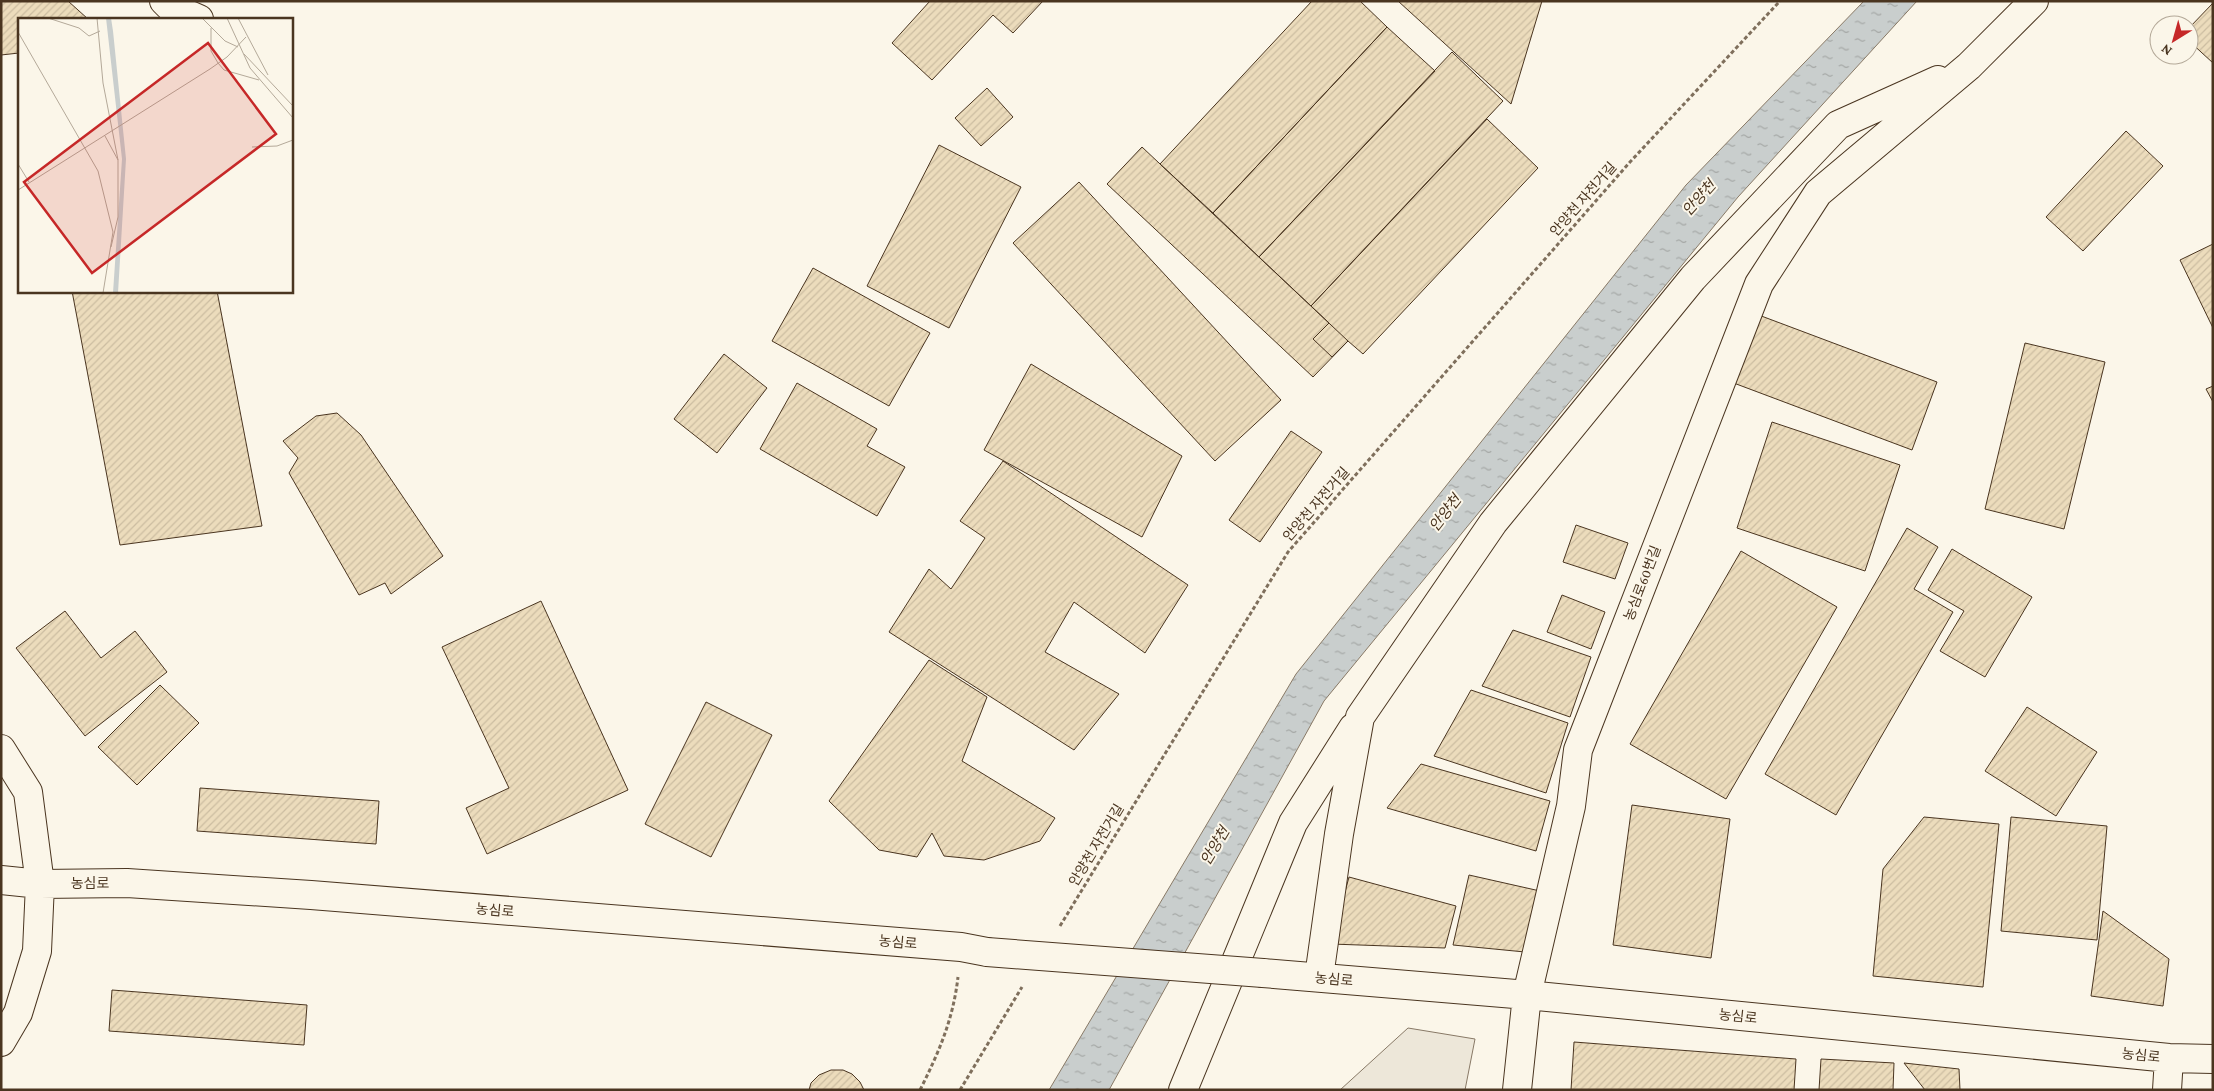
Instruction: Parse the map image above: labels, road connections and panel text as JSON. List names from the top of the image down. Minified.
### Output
{"streets":{"street":["농심로60번길","농심로"],"path":["안양천 자전거길"]},"crossings":[["농심로60번길","농심로"]],"water":["안양천"],"north":"bottom left"}
